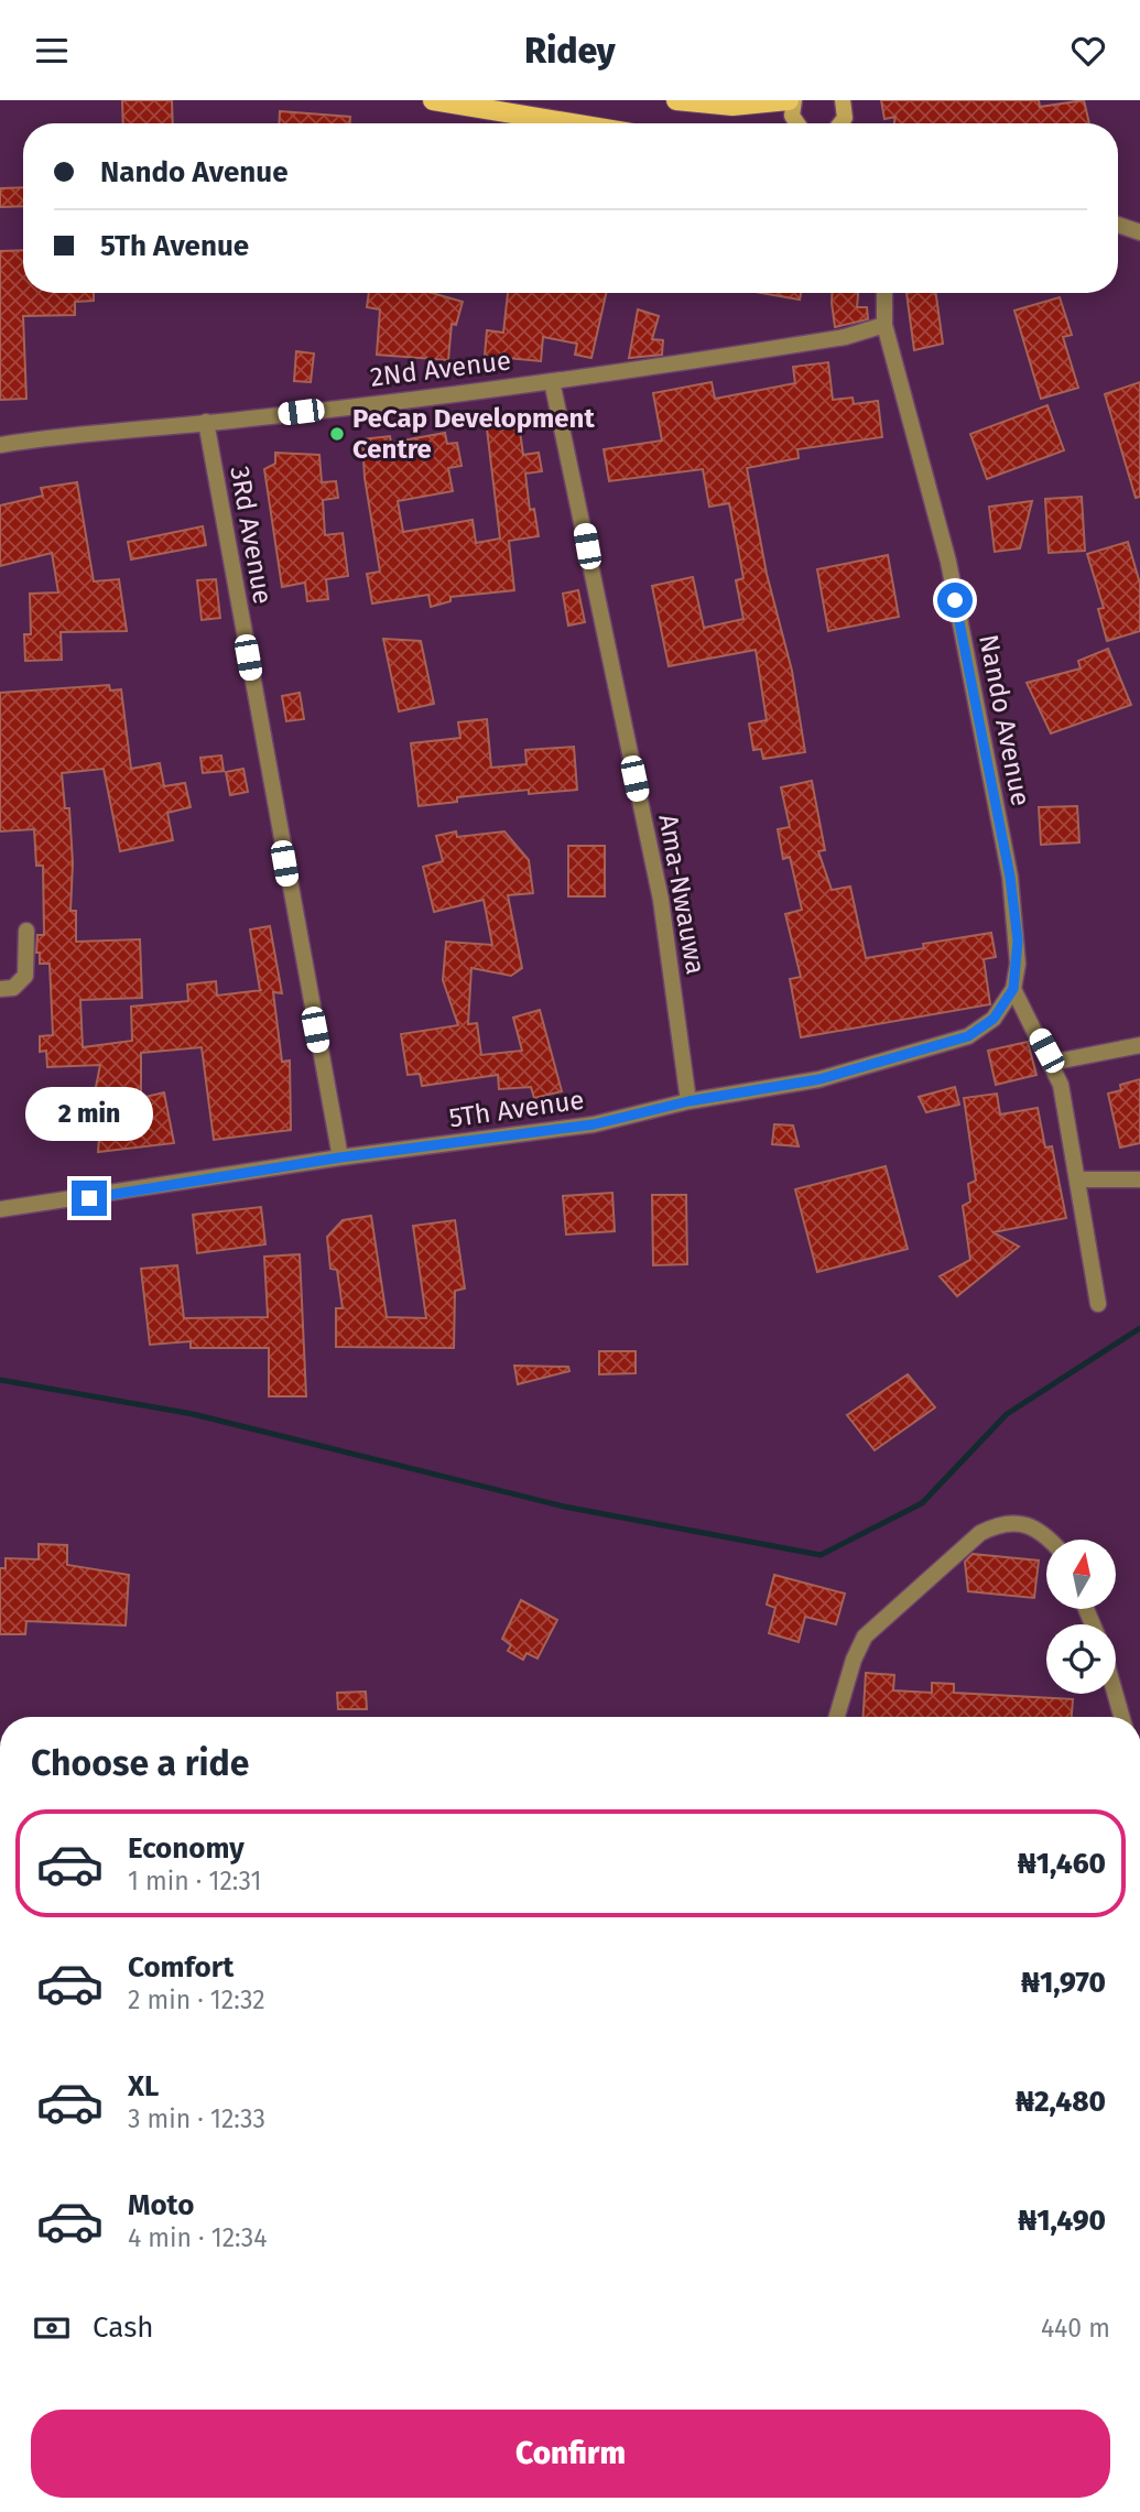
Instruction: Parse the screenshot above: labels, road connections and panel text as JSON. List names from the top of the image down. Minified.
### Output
{"streets":{"street":["2Nd Avenue","3Rd Avenue","Nando Avenue","Ama-Nwauwa","5Th Avenue"]},"crossings":[["2Nd Avenue","3Rd Avenue"],["2Nd Avenue","Nando Avenue"],["2Nd Avenue","Ama-Nwauwa"],["3Rd Avenue","5Th Avenue"],["Nando Avenue","5Th Avenue"],["Ama-Nwauwa","5Th Avenue"]],"places":["PeCap Development Centre"],"north":"top","page":{"header":"Ridey","banner":["Nando Avenue","5Th Avenue"],"bubble":"2 min","heading":"Choose a ride","list":[{"name":"Economy","note":"1 min · 12:31","value":"₦1,460"},{"name":"Comfort","note":"2 min · 12:32","value":"₦1,970"},{"name":"XL","note":"3 min · 12:33","value":"₦2,480"},{"name":"Moto","note":"4 min · 12:34","value":"₦1,490"}],"pay":["Cash","440 m"],"buttons":"Confirm"}}
